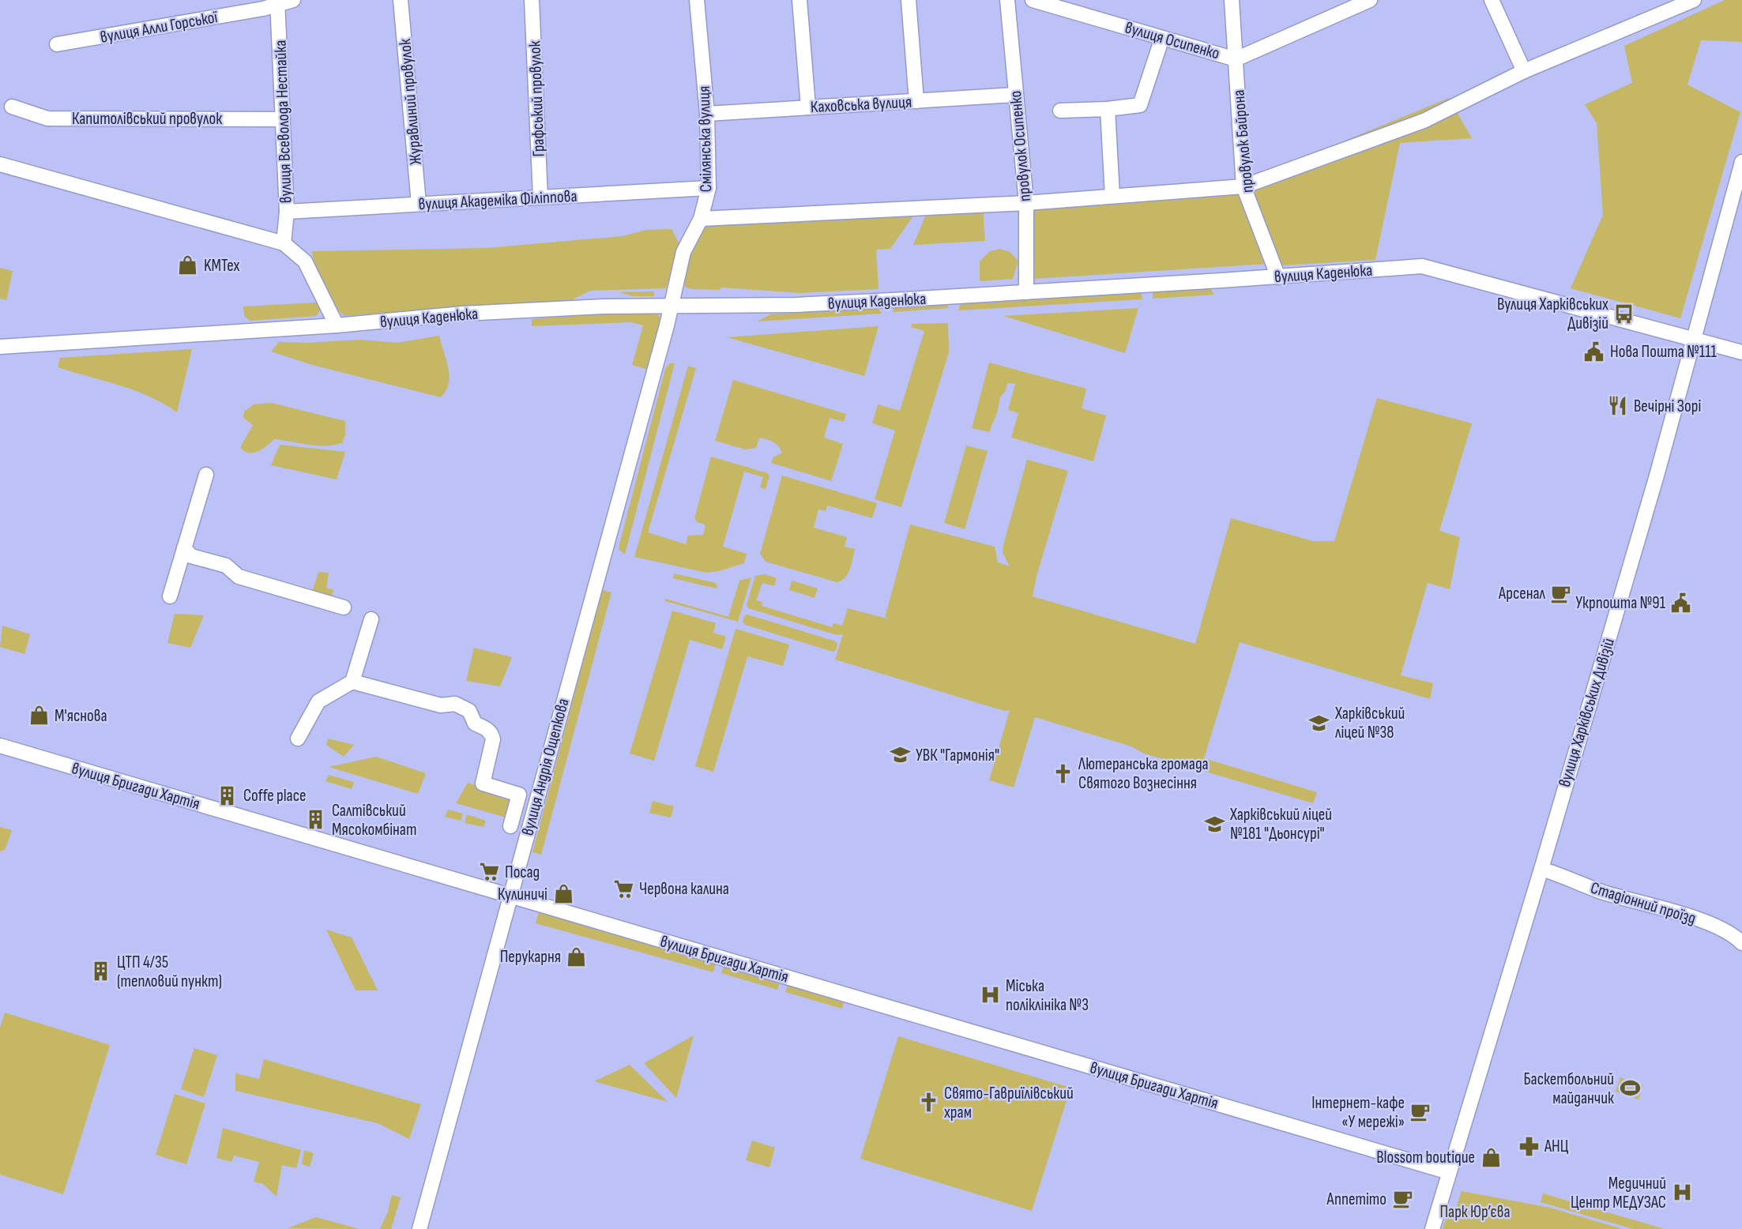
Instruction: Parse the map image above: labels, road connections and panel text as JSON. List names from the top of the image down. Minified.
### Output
{"streets":{"street":["вулиця Алли Горської","вулиця Осипенко","Графський провулок","Журавлиний провулок","Каховська вулиця","Капитолівський провулок","вулиця Всеволода Нестайка","Смілянська вулиця","провулок Байрона","провулок Осипенко","вулиця Академіка Філіппова","вулиця Каденюка","вулиця Харківських Дивізій","вулиця Андрія Ощепкова","вулиця Бригади Хартія","Стадіонний проїзд"]},"crossings":[["вулиця Алли Горської","вулиця Всеволода Нестайка"],["вулиця Осипенко","провулок Байрона"],["Графський провулок","вулиця Академіка Філіппова"],["Журавлиний провулок","вулиця Академіка Філіппова"],["Каховська вулиця","Смілянська вулиця"],["Каховська вулиця","провулок Осипенко"],["Капитолівський провулок","вулиця Всеволода Нестайка"],["вулиця Всеволода Нестайка","вулиця Академіка Філіппова"],["Смілянська вулиця","вулиця Академіка Філіппова"],["Смілянська вулиця","вулиця Каденюка"],["Смілянська вулиця","вулиця Андрія Ощепкова"],["провулок Байрона","вулиця Каденюка"],["провулок Осипенко","вулиця Каденюка"],["вулиця Каденюка","вулиця Харківських Дивізій"],["вулиця Каденюка","вулиця Андрія Ощепкова"],["вулиця Харківських Дивізій","вулиця Бригади Хартія"],["вулиця Харківських Дивізій","Стадіонний проїзд"],["вулиця Андрія Ощепкова","вулиця Бригади Хартія"]],"parks":["Парк Юр’єва"],"places":{"shop":["KMTex","М'яснова","Кулиничі","Перукарня","Blossom boutique"],"bus stop":["Вулиця Харківських Дивізій"],"public building":["Нова Пошта №111","Укрпошта №91"],"restaurant":["Вечірні Зорі"],"cafe":["Арсенал","Інтернет-кафе «У мережі»","Аппетіто"],"school or university":["Харківський ліцей №38","УВК \"Гармонія\"","Харківський ліцей №181 \"Дьонсурі\""],"church":["Лютеранська громада Святого Вознесіння","Свято-Гавриїлівський храм"],"building":["Coffe place","Салтівський Мясокомбінат","ЦТП 4/35 (тепловий пункт)"],"supermarket":["Посад","Червона калина"],"hospital":["Міська поліклініка №3","Медичний Центр МЕДУЗАС"],"sports":["Баскетбольний майданчик"],"pharmacy":["АНЦ"]}}
